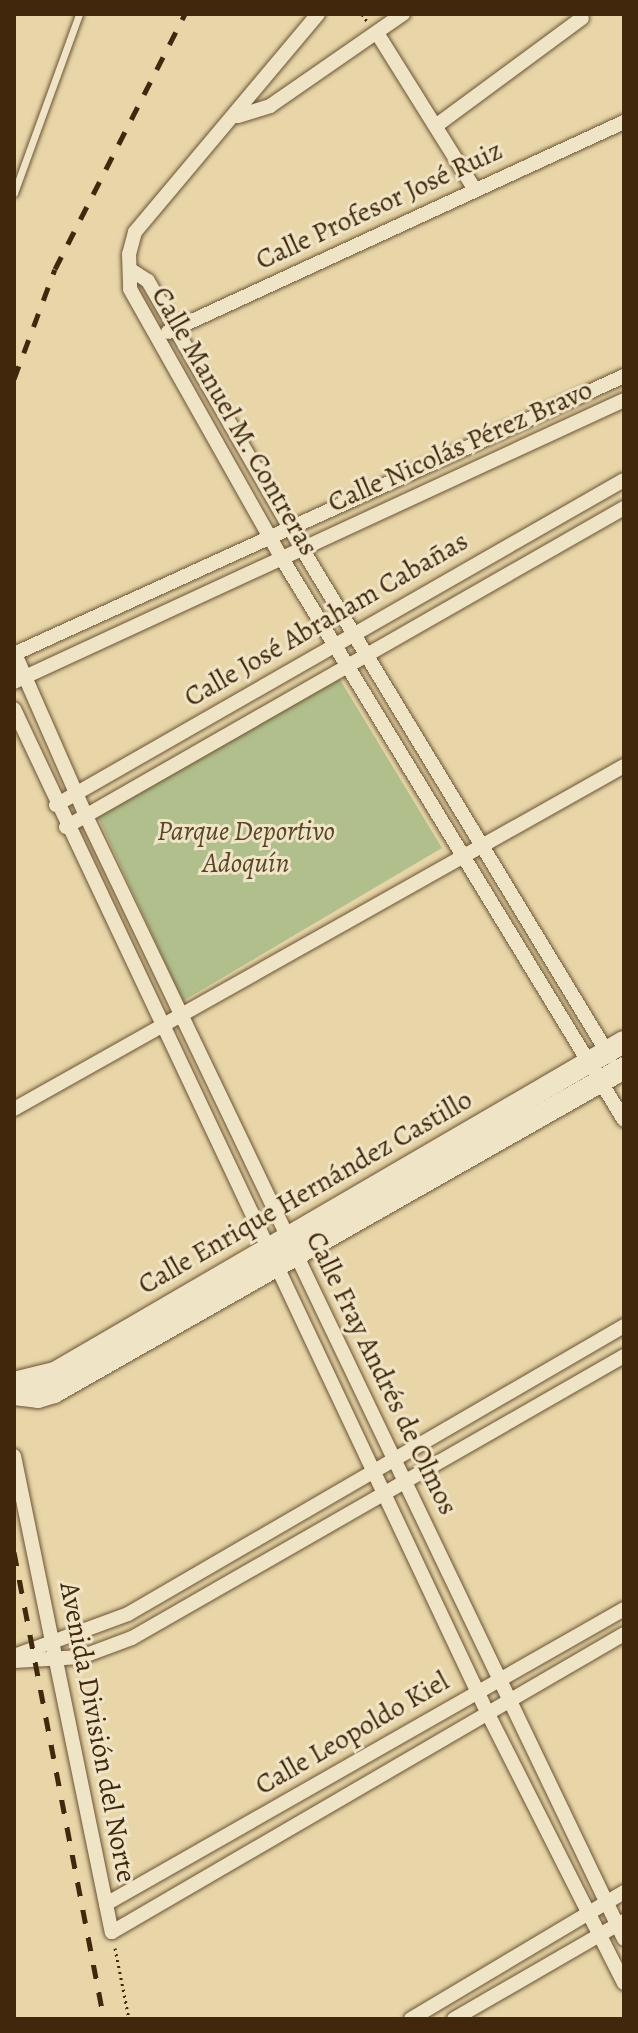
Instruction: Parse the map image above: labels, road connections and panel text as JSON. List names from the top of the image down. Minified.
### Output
{"streets":{"main road":["Calle Enrique Hernández Castillo"],"street":["Calle Profesor José Ruiz","Calle Manuel M. Contreras","Calle Nicolás Pérez Bravo","Calle José Abraham Cabañas","Calle Fray Andrés de Olmos","Avenida División del Norte","Calle Leopoldo Kiel"]},"crossings":[["Calle Profesor José Ruiz","Calle Manuel M. Contreras"],["Calle Manuel M. Contreras","Calle Nicolás Pérez Bravo"],["Calle Manuel M. Contreras","Calle José Abraham Cabañas"],["Calle Manuel M. Contreras","Calle Enrique Hernández Castillo"],["Calle Nicolás Pérez Bravo","Calle Fray Andrés de Olmos"],["Calle José Abraham Cabañas","Calle Fray Andrés de Olmos"],["Calle Enrique Hernández Castillo","Calle Fray Andrés de Olmos"],["Calle Fray Andrés de Olmos","Calle Leopoldo Kiel"],["Avenida División del Norte","Calle Leopoldo Kiel"]],"parks":["Parque Deportivo Adoquín"]}
